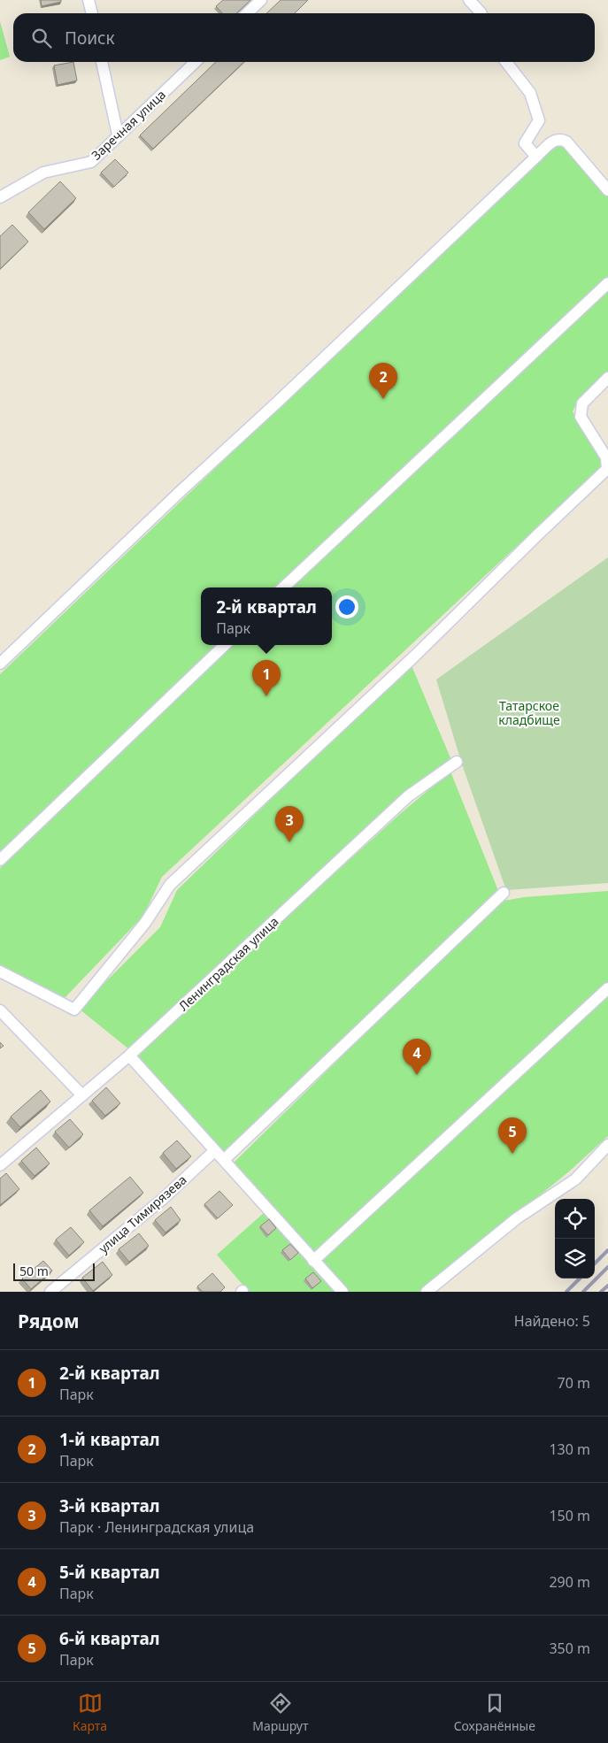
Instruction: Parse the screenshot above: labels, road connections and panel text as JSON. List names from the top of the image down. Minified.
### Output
{"streets":{"street":["Заречная улица","Ленинградская улица","улица Тимирязева"]},"parks":["Татарское кладбище"],"scale_bar":"50 m","page":{"search":"Поиск","pins":["2","1","3","4","5"],"popup":["2-й квартал","Парк"],"scale":"50 m","heading":["Рядом","Найдено: 5"],"list":[{"mark":"1","name":"2-й квартал","note":"Парк","value":"70 m"},{"mark":"2","name":"1-й квартал","note":"Парк","value":"130 m"},{"mark":"3","name":"3-й квартал","note":"Парк · Ленинградская улица","value":"150 m"},{"mark":"4","name":"5-й квартал","note":"Парк","value":"290 m"},{"mark":"5","name":"6-й квартал","note":"Парк","value":"350 m"}],"nav":["Карта","Маршрут","Сохранённые"]}}
